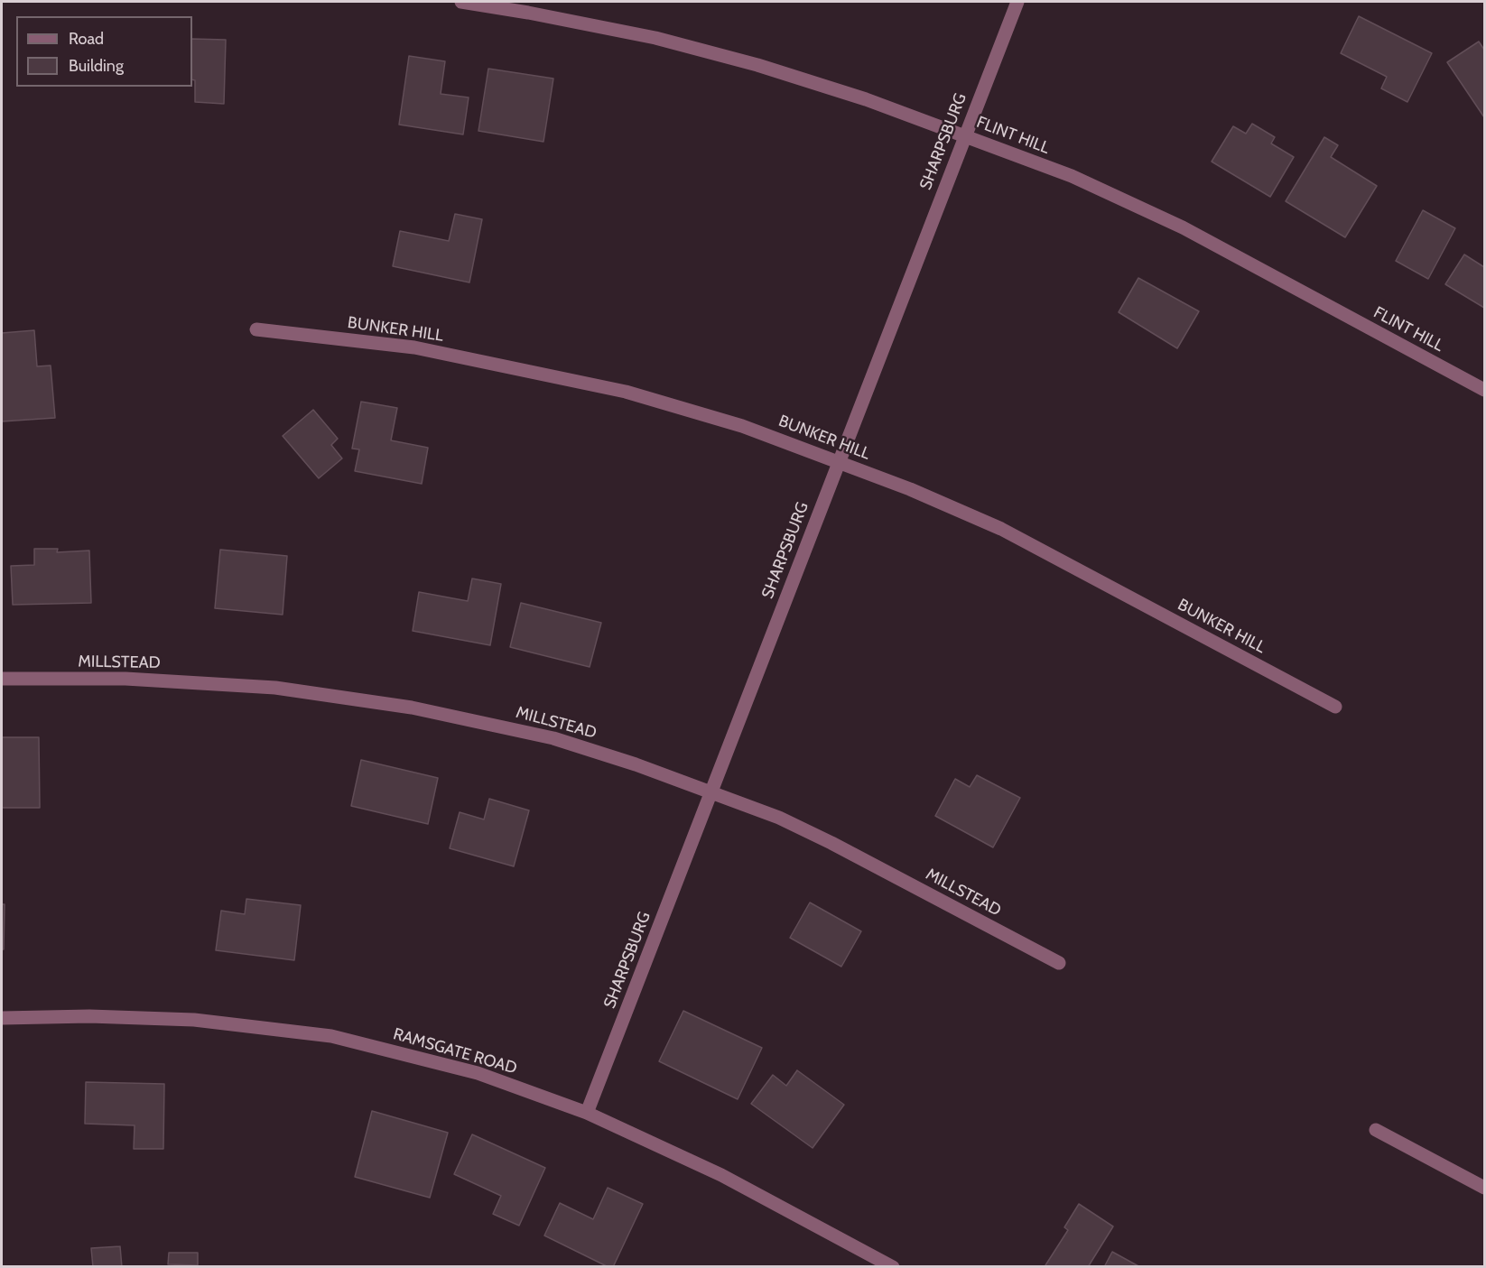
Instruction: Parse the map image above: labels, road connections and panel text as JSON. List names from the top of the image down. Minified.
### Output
{"streets":{"street":["FLINT HILL","SHARPSBURG","BUNKER HILL","MILLSTEAD","RAMSGATE ROAD"]},"crossings":[["FLINT HILL","SHARPSBURG"],["SHARPSBURG","BUNKER HILL"],["SHARPSBURG","MILLSTEAD"],["SHARPSBURG","RAMSGATE ROAD"]],"legend":["Road","Building"]}
